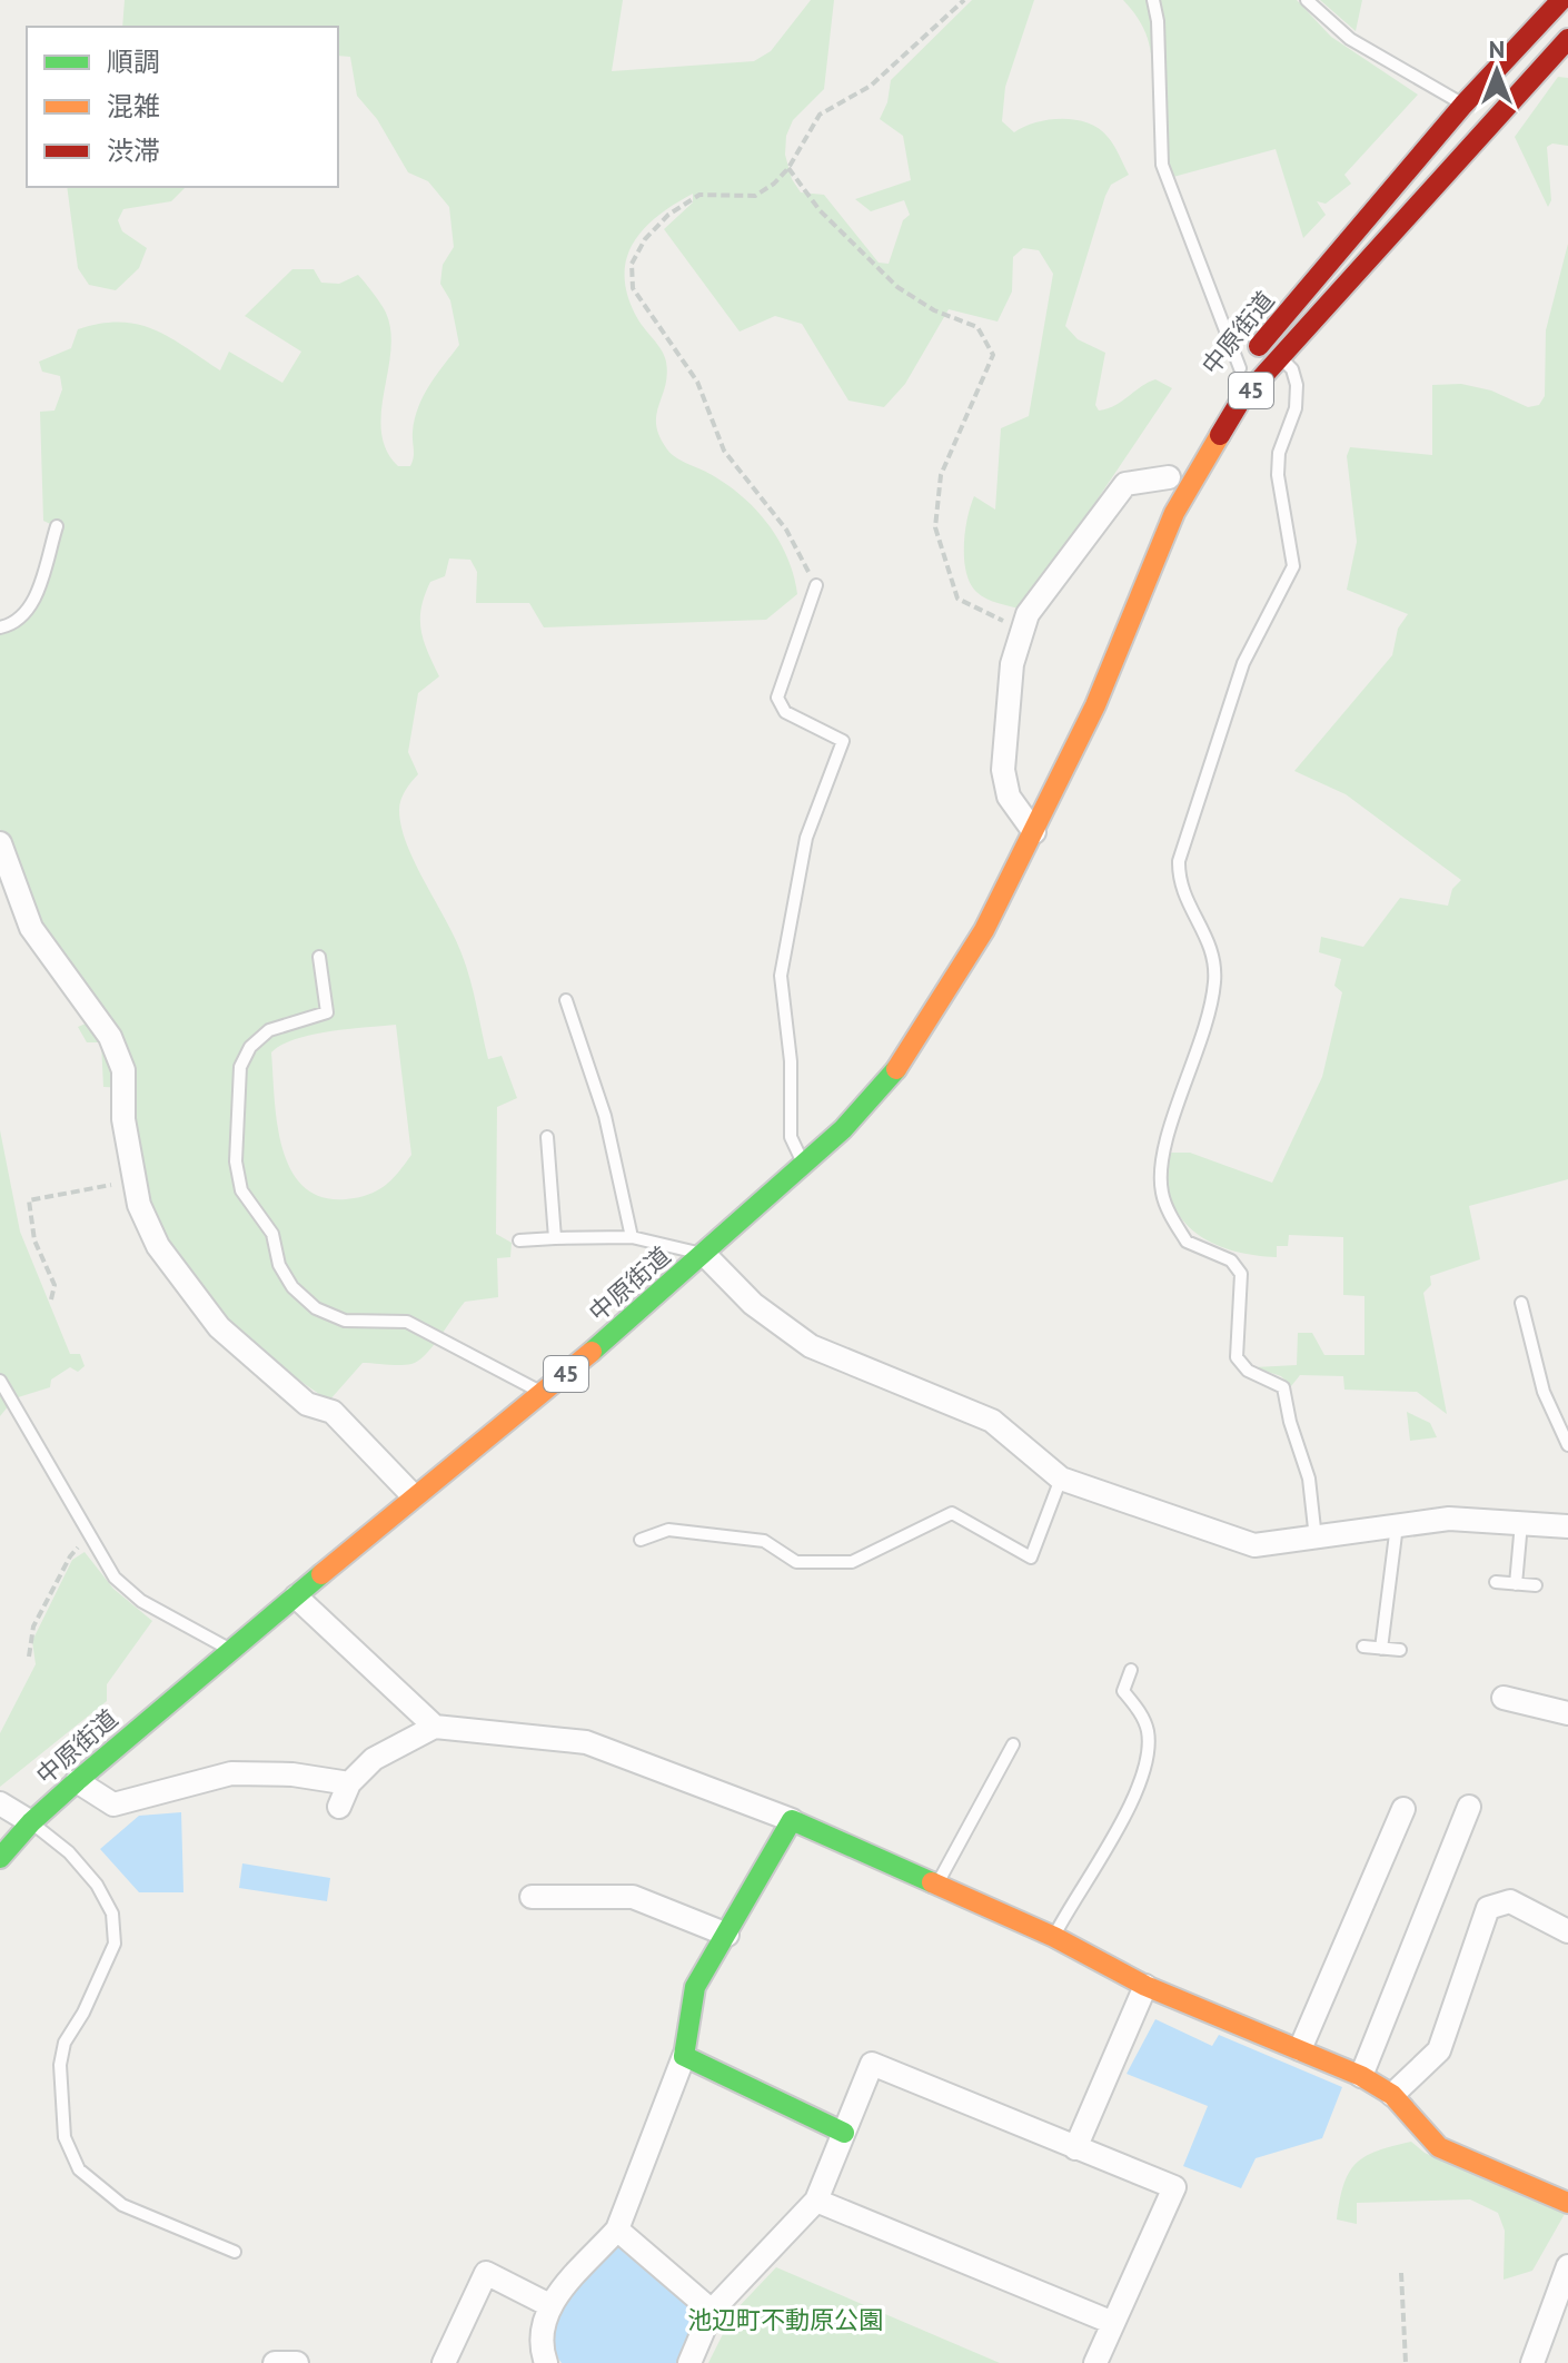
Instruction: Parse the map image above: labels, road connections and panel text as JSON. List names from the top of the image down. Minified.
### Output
{"streets":{"main road":["中原街道","45"]},"parks":["池辺町不動原公園"],"legend":["順調","混雑","渋滞"],"north":"top"}
